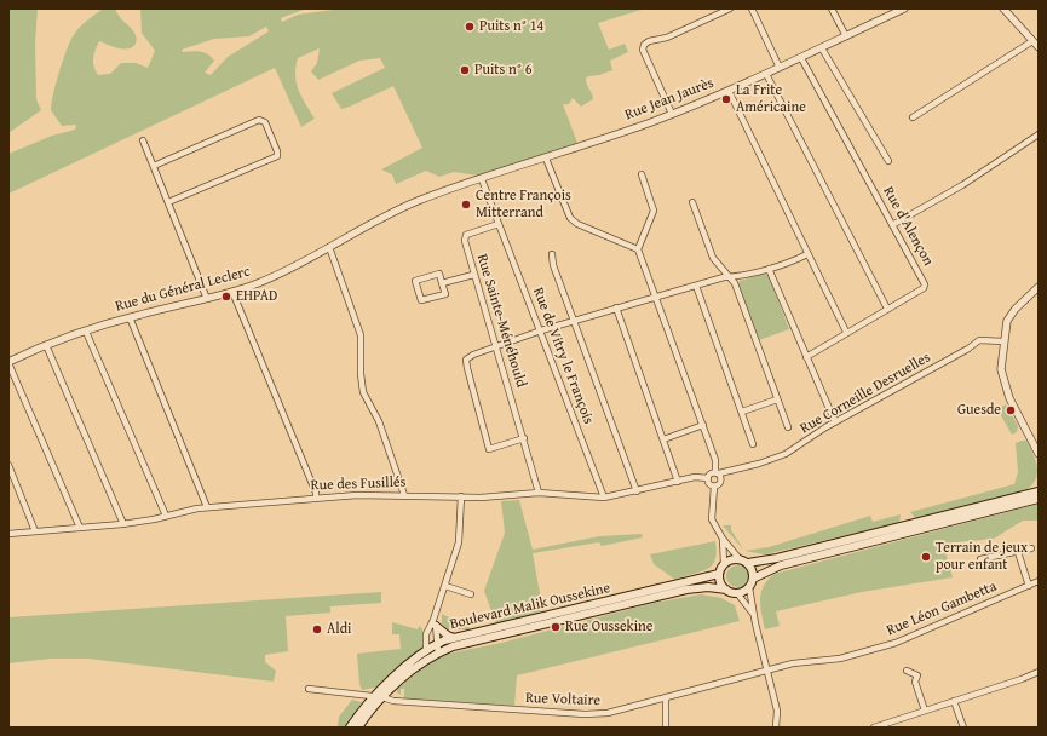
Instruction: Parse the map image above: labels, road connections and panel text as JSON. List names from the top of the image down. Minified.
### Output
{"streets":{"main road":["Boulevard Malik Oussekine"],"street":["Rue Jean Jaurès","Rue d'Alençon","Rue du Général Leclerc","Rue Sainte-Ménéhould","Rue de Vitry le François","Rue Corneille Desruelles","Rue des Fusillés","Rue Léon Gambetta","Rue Voltaire"]},"crossings":[["Rue Jean Jaurès","Rue d'Alençon"],["Rue Jean Jaurès","Rue du Général Leclerc"],["Rue Sainte-Ménéhould","Rue de Vitry le François"],["Rue Sainte-Ménéhould","Rue des Fusillés"],["Rue de Vitry le François","Rue des Fusillés"],["Rue Corneille Desruelles","Rue des Fusillés"],["Boulevard Malik Oussekine","Rue Voltaire"],["Rue Léon Gambetta","Rue Voltaire"]],"places":["Puits n° 14","Puits n° 6","La Frite Américaine","Centre François Mitterrand","EHPAD","Guesde","Terrain de jeux pour enfant","Rue Oussekine","Aldi"]}
